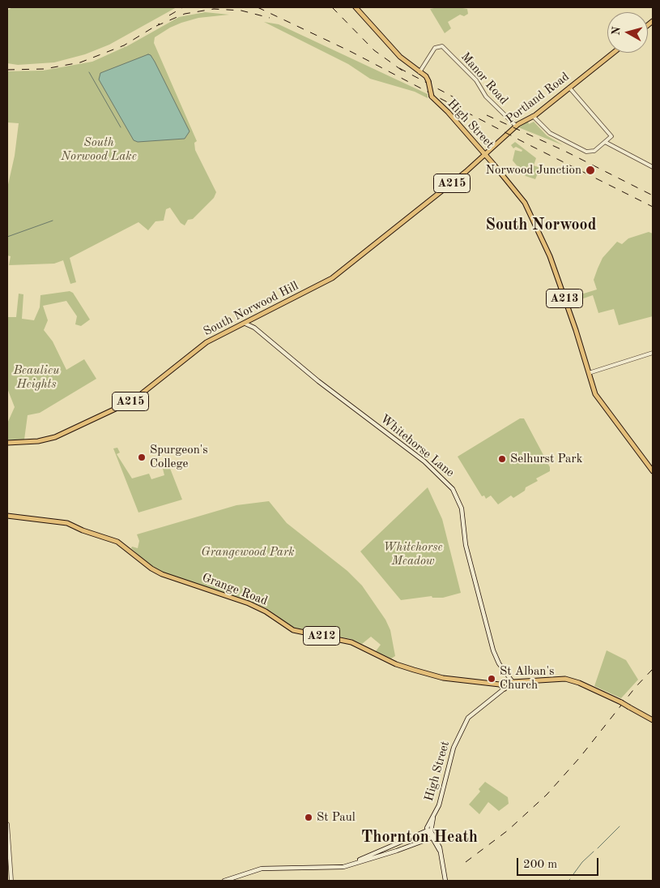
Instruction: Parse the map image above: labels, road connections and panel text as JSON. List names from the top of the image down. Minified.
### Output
{"streets":{"main road":["Portland Road","High Street","A215","A213","South Norwood Hill","Whitehorse Lane","Grange Road","A212"],"street":["Manor Road"]},"crossings":[["Manor Road","Portland Road"],["Manor Road","High Street"],["Manor Road","A213"],["Portland Road","High Street"],["Portland Road","South Norwood Hill"],["High Street","A213"],["High Street","South Norwood Hill"],["High Street","Whitehorse Lane"],["High Street","Grange Road"],["South Norwood Hill","Whitehorse Lane"]],"districts":["South Norwood","Thornton Heath"],"parks":["South Norwood Lake","Beaulieu Heights","Whitehorse Meadow","Grangewood Park"],"places":["Norwood Junction","Spurgeon's College","Selhurst Park","St Alban's Church","St Paul"],"scale_bar":"200 m","north":"left"}
